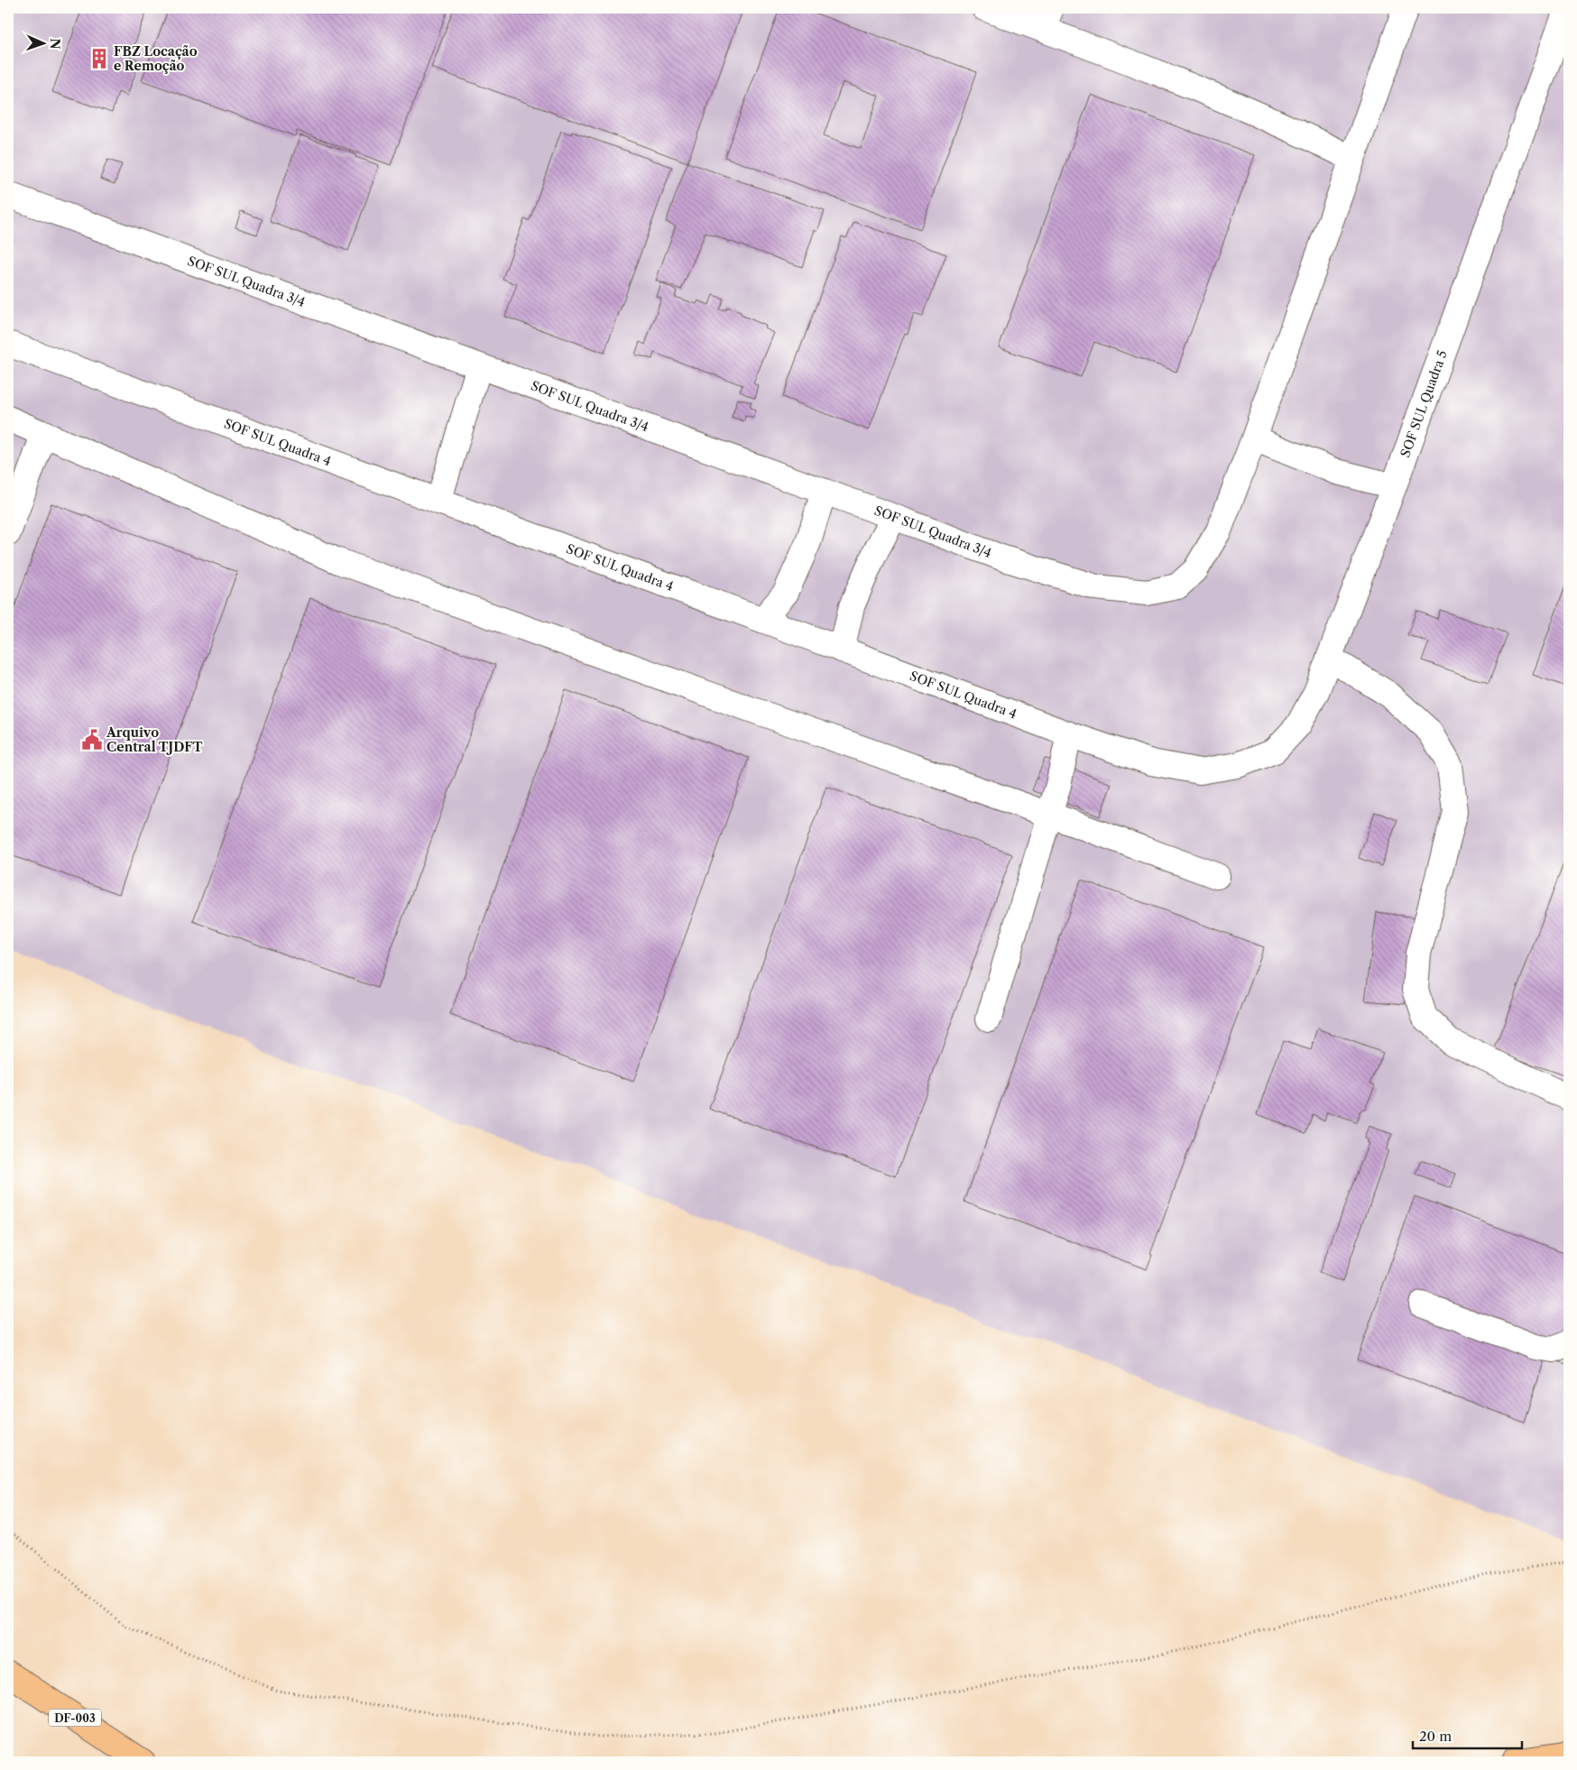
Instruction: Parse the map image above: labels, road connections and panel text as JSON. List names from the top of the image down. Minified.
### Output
{"streets":{"highway":["DF-003"],"street":["SOF SUL Quadra 3/4","SOF SUL Quadra 5","SOF SUL Quadra 4"]},"crossings":[["SOF SUL Quadra 5","SOF SUL Quadra 4"]],"places":{"building":["FBZ Locação e Remoção"],"public building":["Arquivo Central TJDFT"]},"scale_bar":"20 m","north":"right"}
